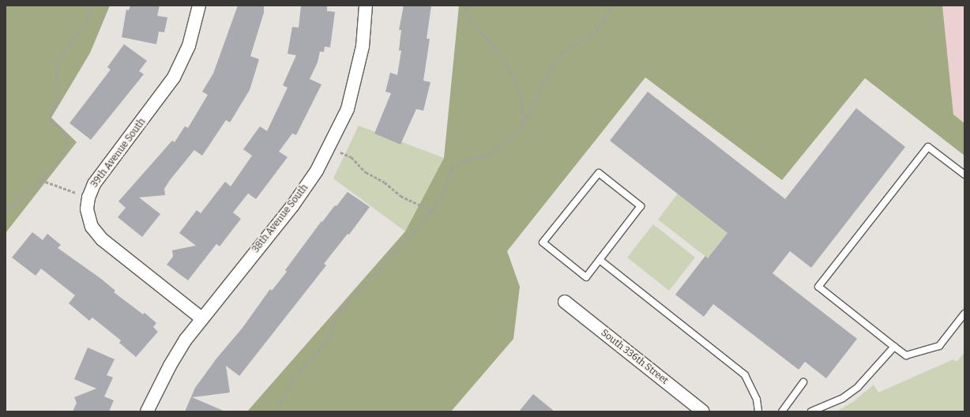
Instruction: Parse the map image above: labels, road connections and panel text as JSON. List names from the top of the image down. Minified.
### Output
{"streets":{"street":["39th Avenue South","38th Avenue South","South 336th Street"]},"crossings":[["39th Avenue South","38th Avenue South"]]}
